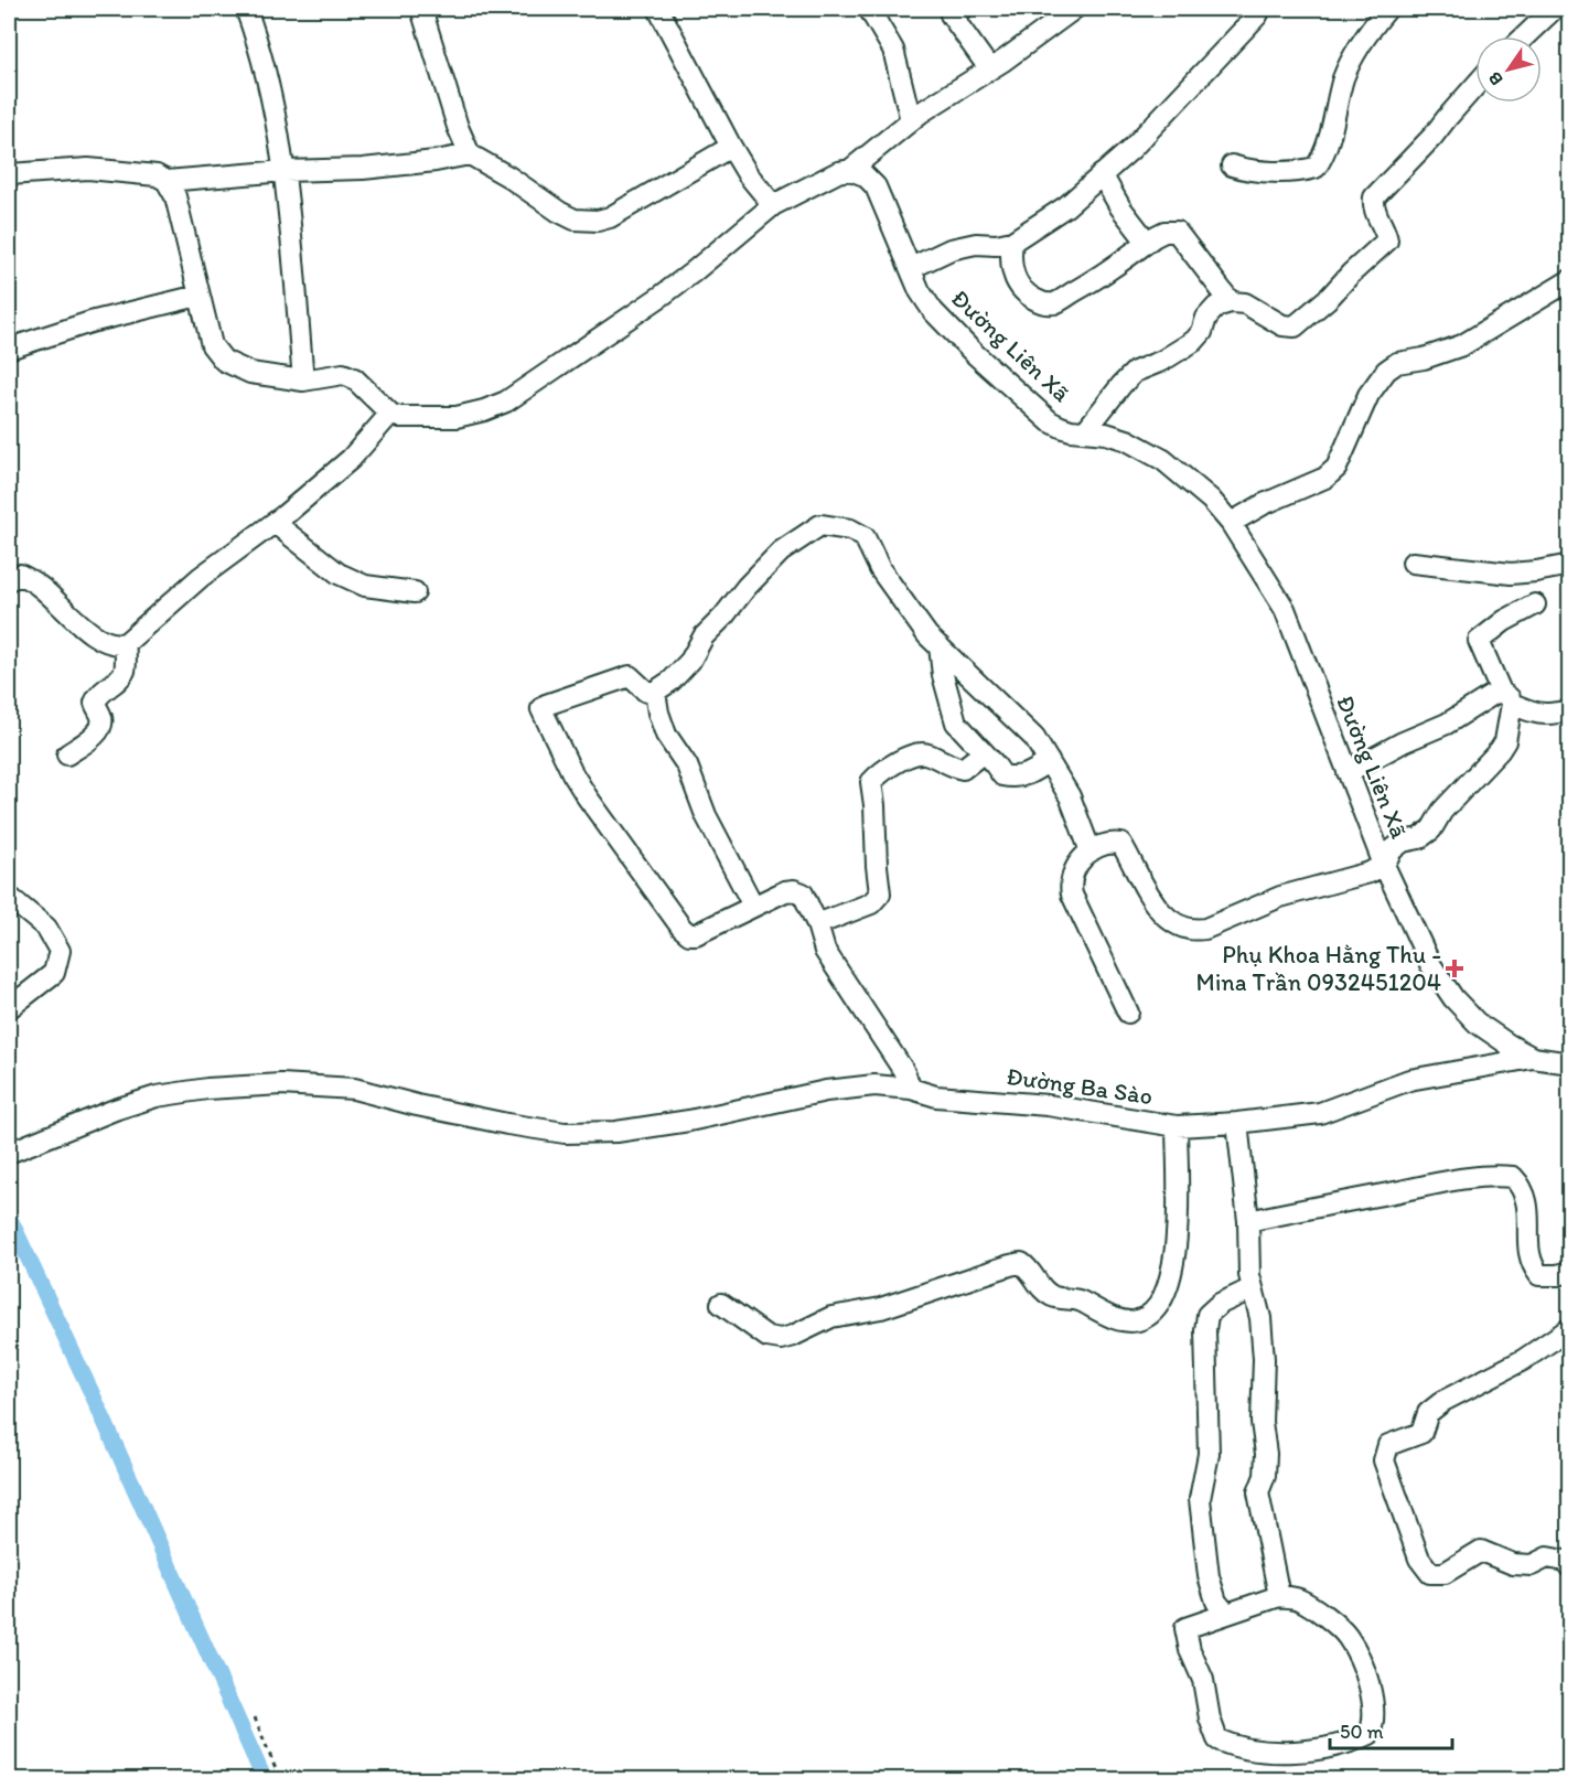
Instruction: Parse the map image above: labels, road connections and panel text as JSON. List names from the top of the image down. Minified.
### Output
{"streets":{"street":["Đường Liên Xã","Đường Ba Sào"]},"crossings":[["Đường Liên Xã","Đường Ba Sào"]],"places":{"health":["Phụ Khoa Hằng Thu - Mina Trần 0932451204"]},"scale_bar":"50 m","north":"bottom left"}
